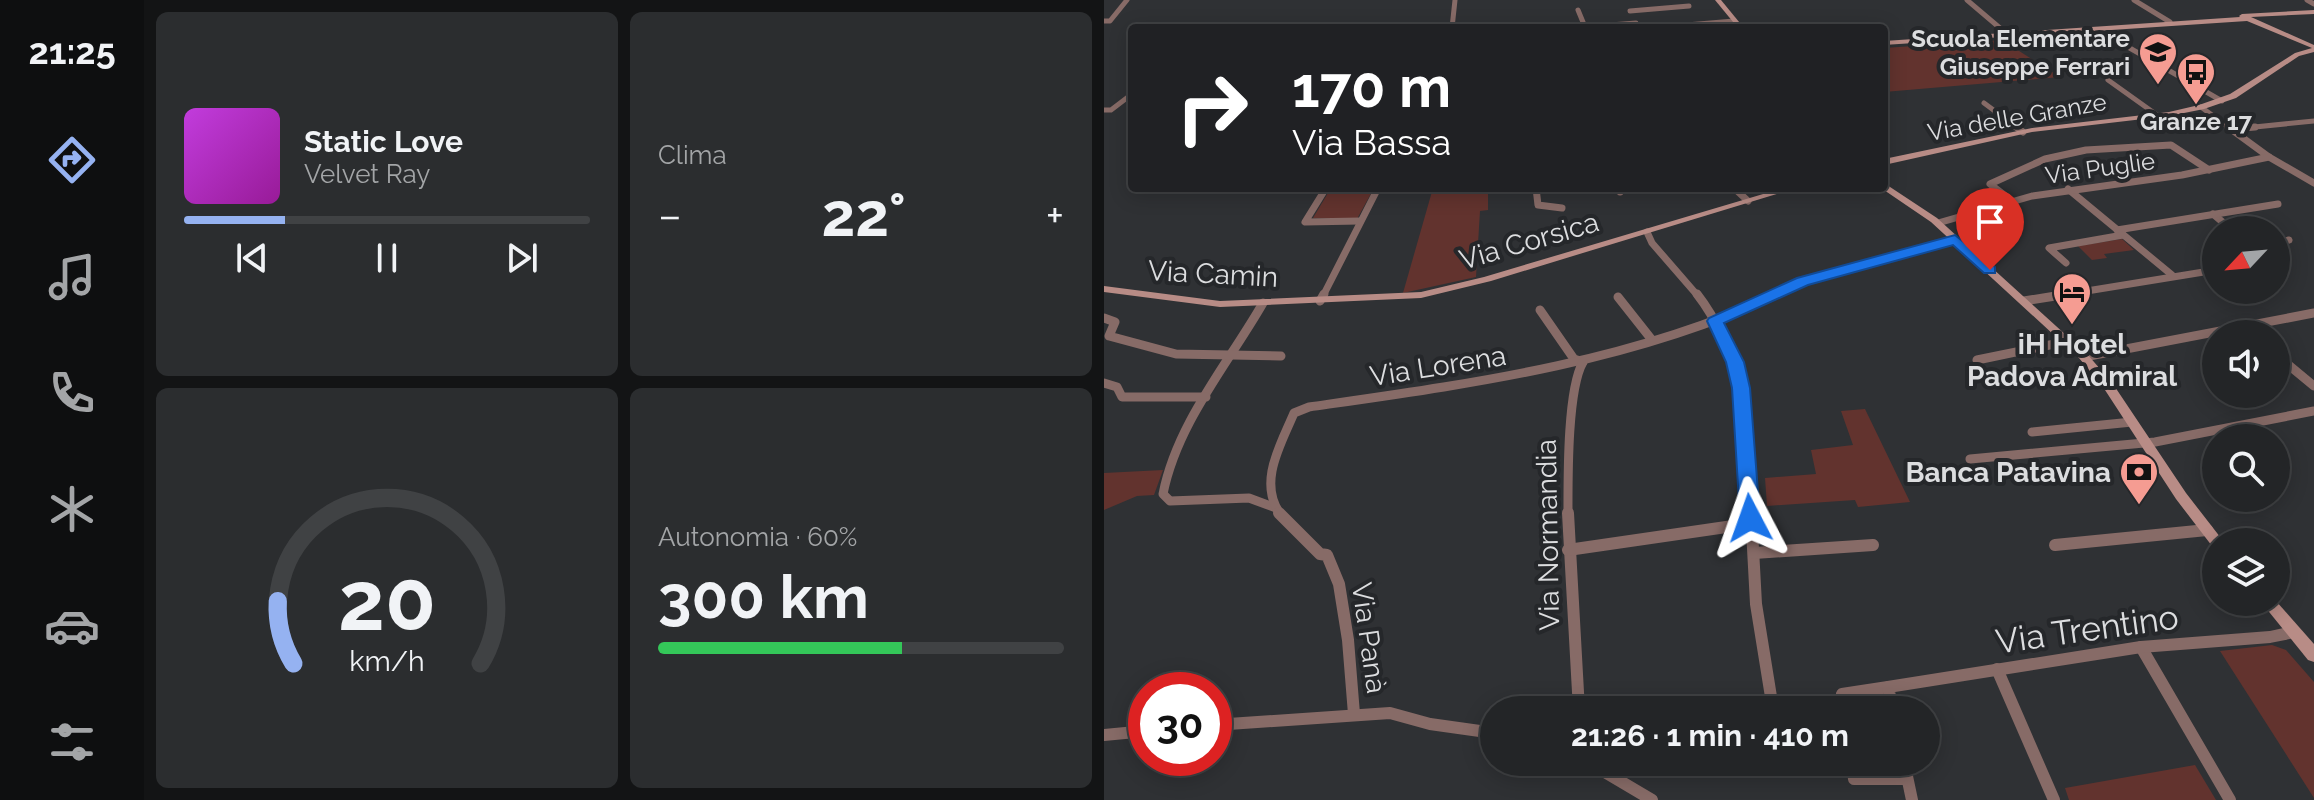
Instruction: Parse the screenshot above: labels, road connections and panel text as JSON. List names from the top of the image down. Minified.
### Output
{"streets":{"street":["Via delle Granze","Via Puglie","Via Corsica","Via Camin","Via Lorena","Via Normandia","Via Trentino","Via Panà"]},"crossings":[["Via Corsica","Via Camin"],["Via Lorena","Via Normandia"],["Via Lorena","Via Panà"]],"places":{"school or university":["Scuola Elementare Giuseppe Ferrari"],"bus stop":["Granze 17"],"hotel":["iH Hotel Padova Admiral"],"bank":["Banca Patavina"]},"north":"bottom left","page":{"tabs":"21:25","tile":["Clima",["Autonomia · 60%","300 km"]],"turn":["170 m","Via Bassa"],"song":["Static Love","Velvet Ray"],"heat":["−","22°","+"],"limit":"30","trip":"21:26 · 1 min · 410 m","gauge":["20","km/h"]}}
